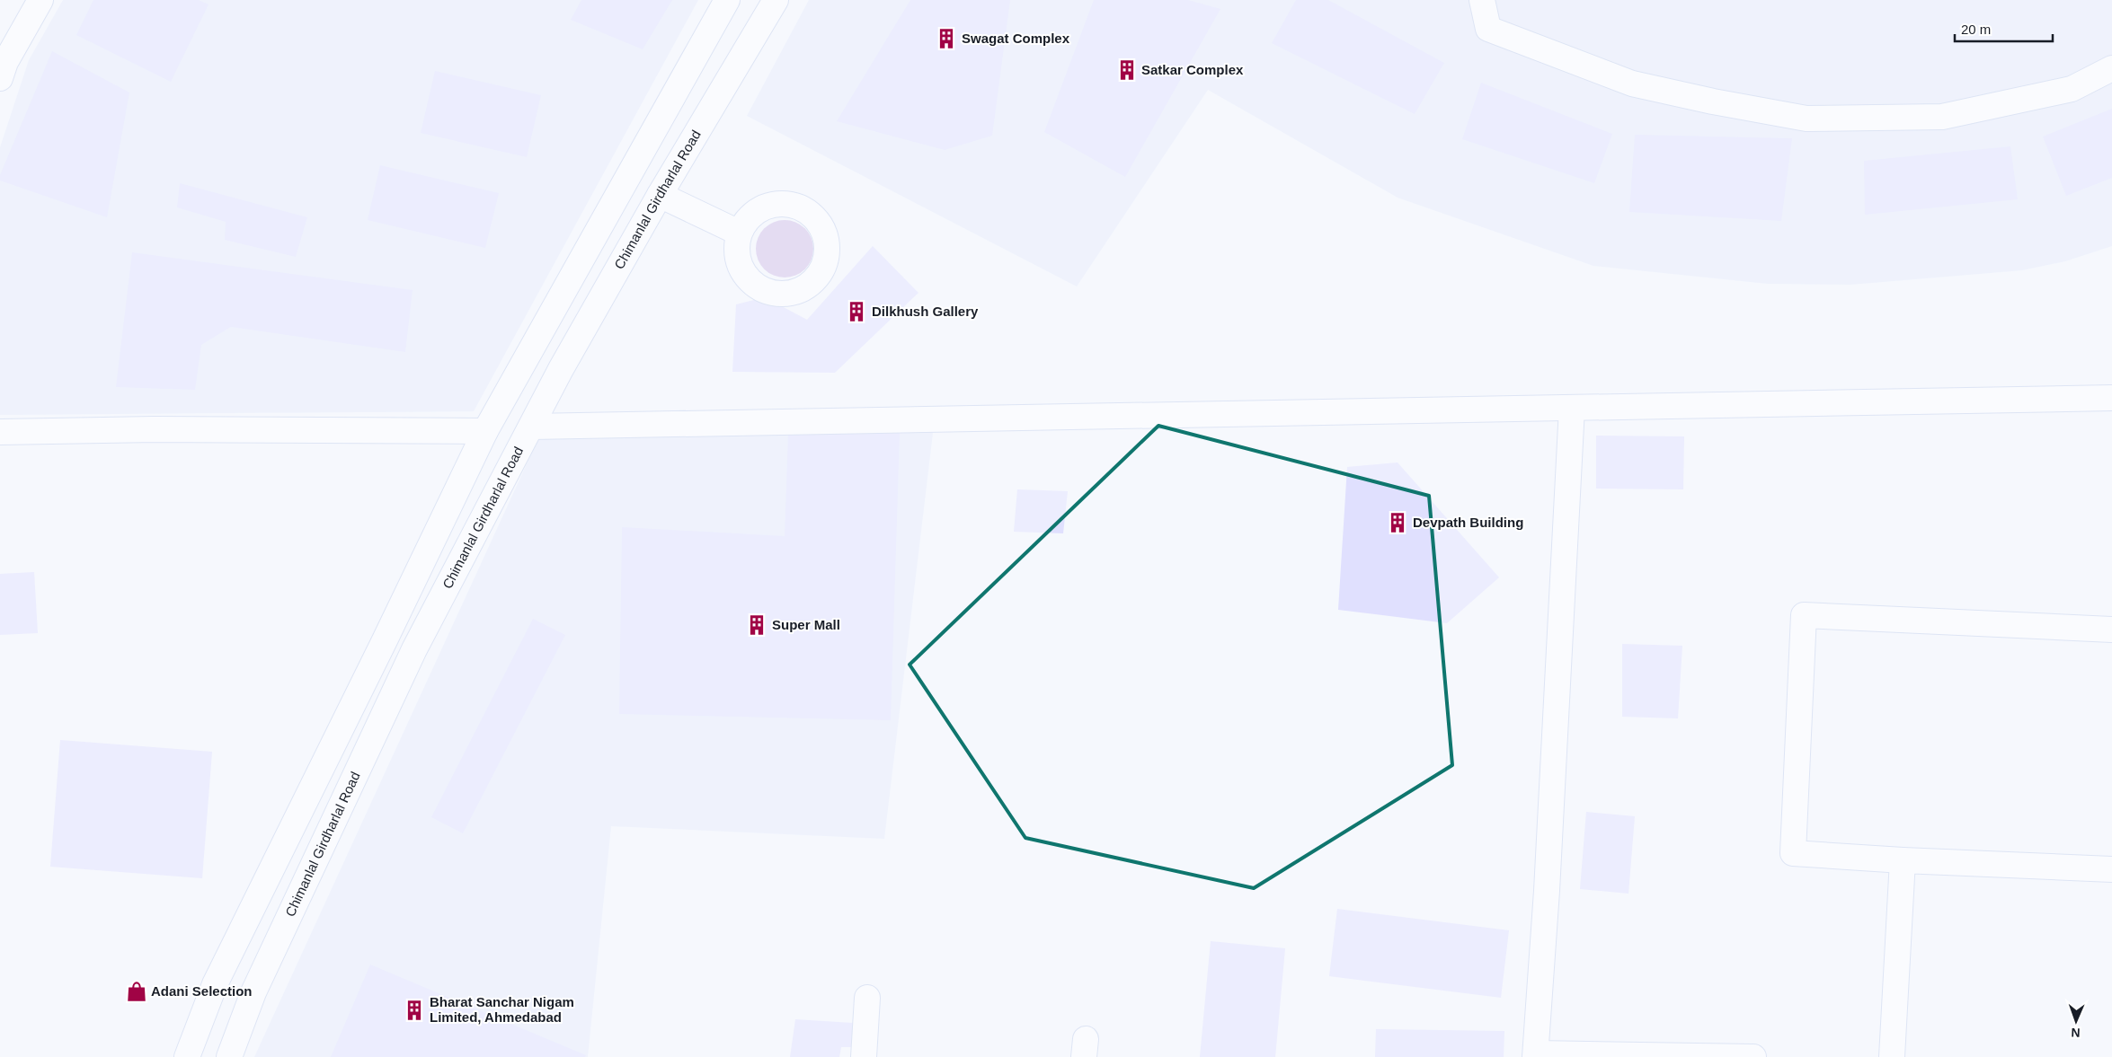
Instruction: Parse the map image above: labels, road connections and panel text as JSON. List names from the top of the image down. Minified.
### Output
{"streets":{"street":["Chimanlal Girdharlal Road"]},"places":{"building":["Swagat Complex","Satkar Complex","Dilkhush Gallery","Devpath Building","Super Mall","Bharat Sanchar Nigam Limited, Ahmedabad"],"shop":["Adani Selection"]},"scale_bar":"20 m","north":"bottom"}
